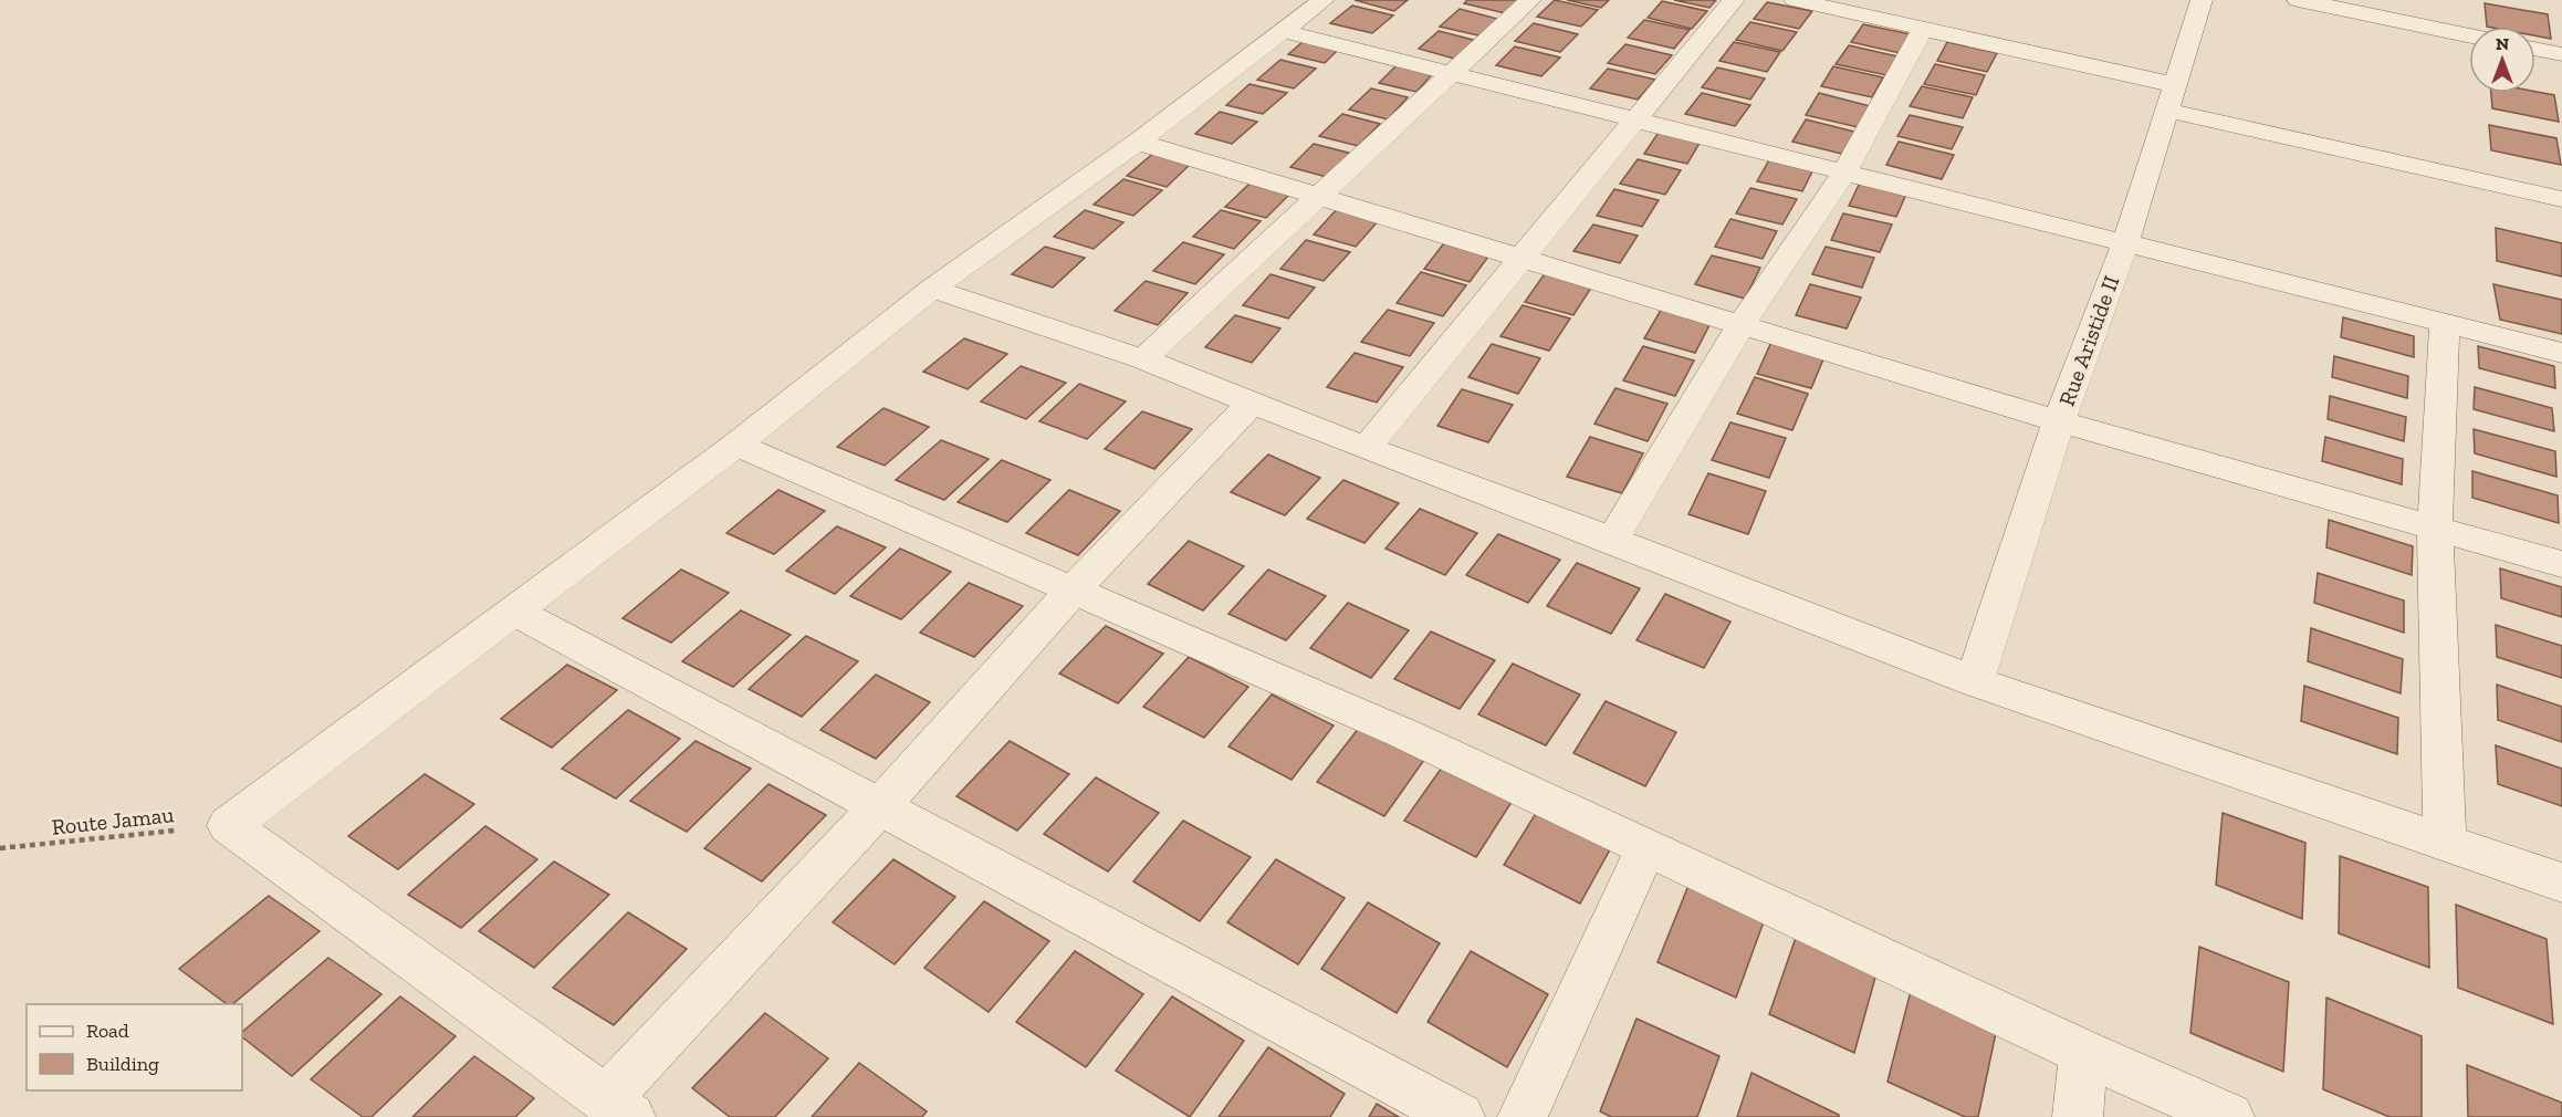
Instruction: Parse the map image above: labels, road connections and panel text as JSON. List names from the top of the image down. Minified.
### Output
{"streets":{"street":["Rue Aristide II"],"path":["Route Jamau"]},"legend":["Road","Building"],"north":"top"}
